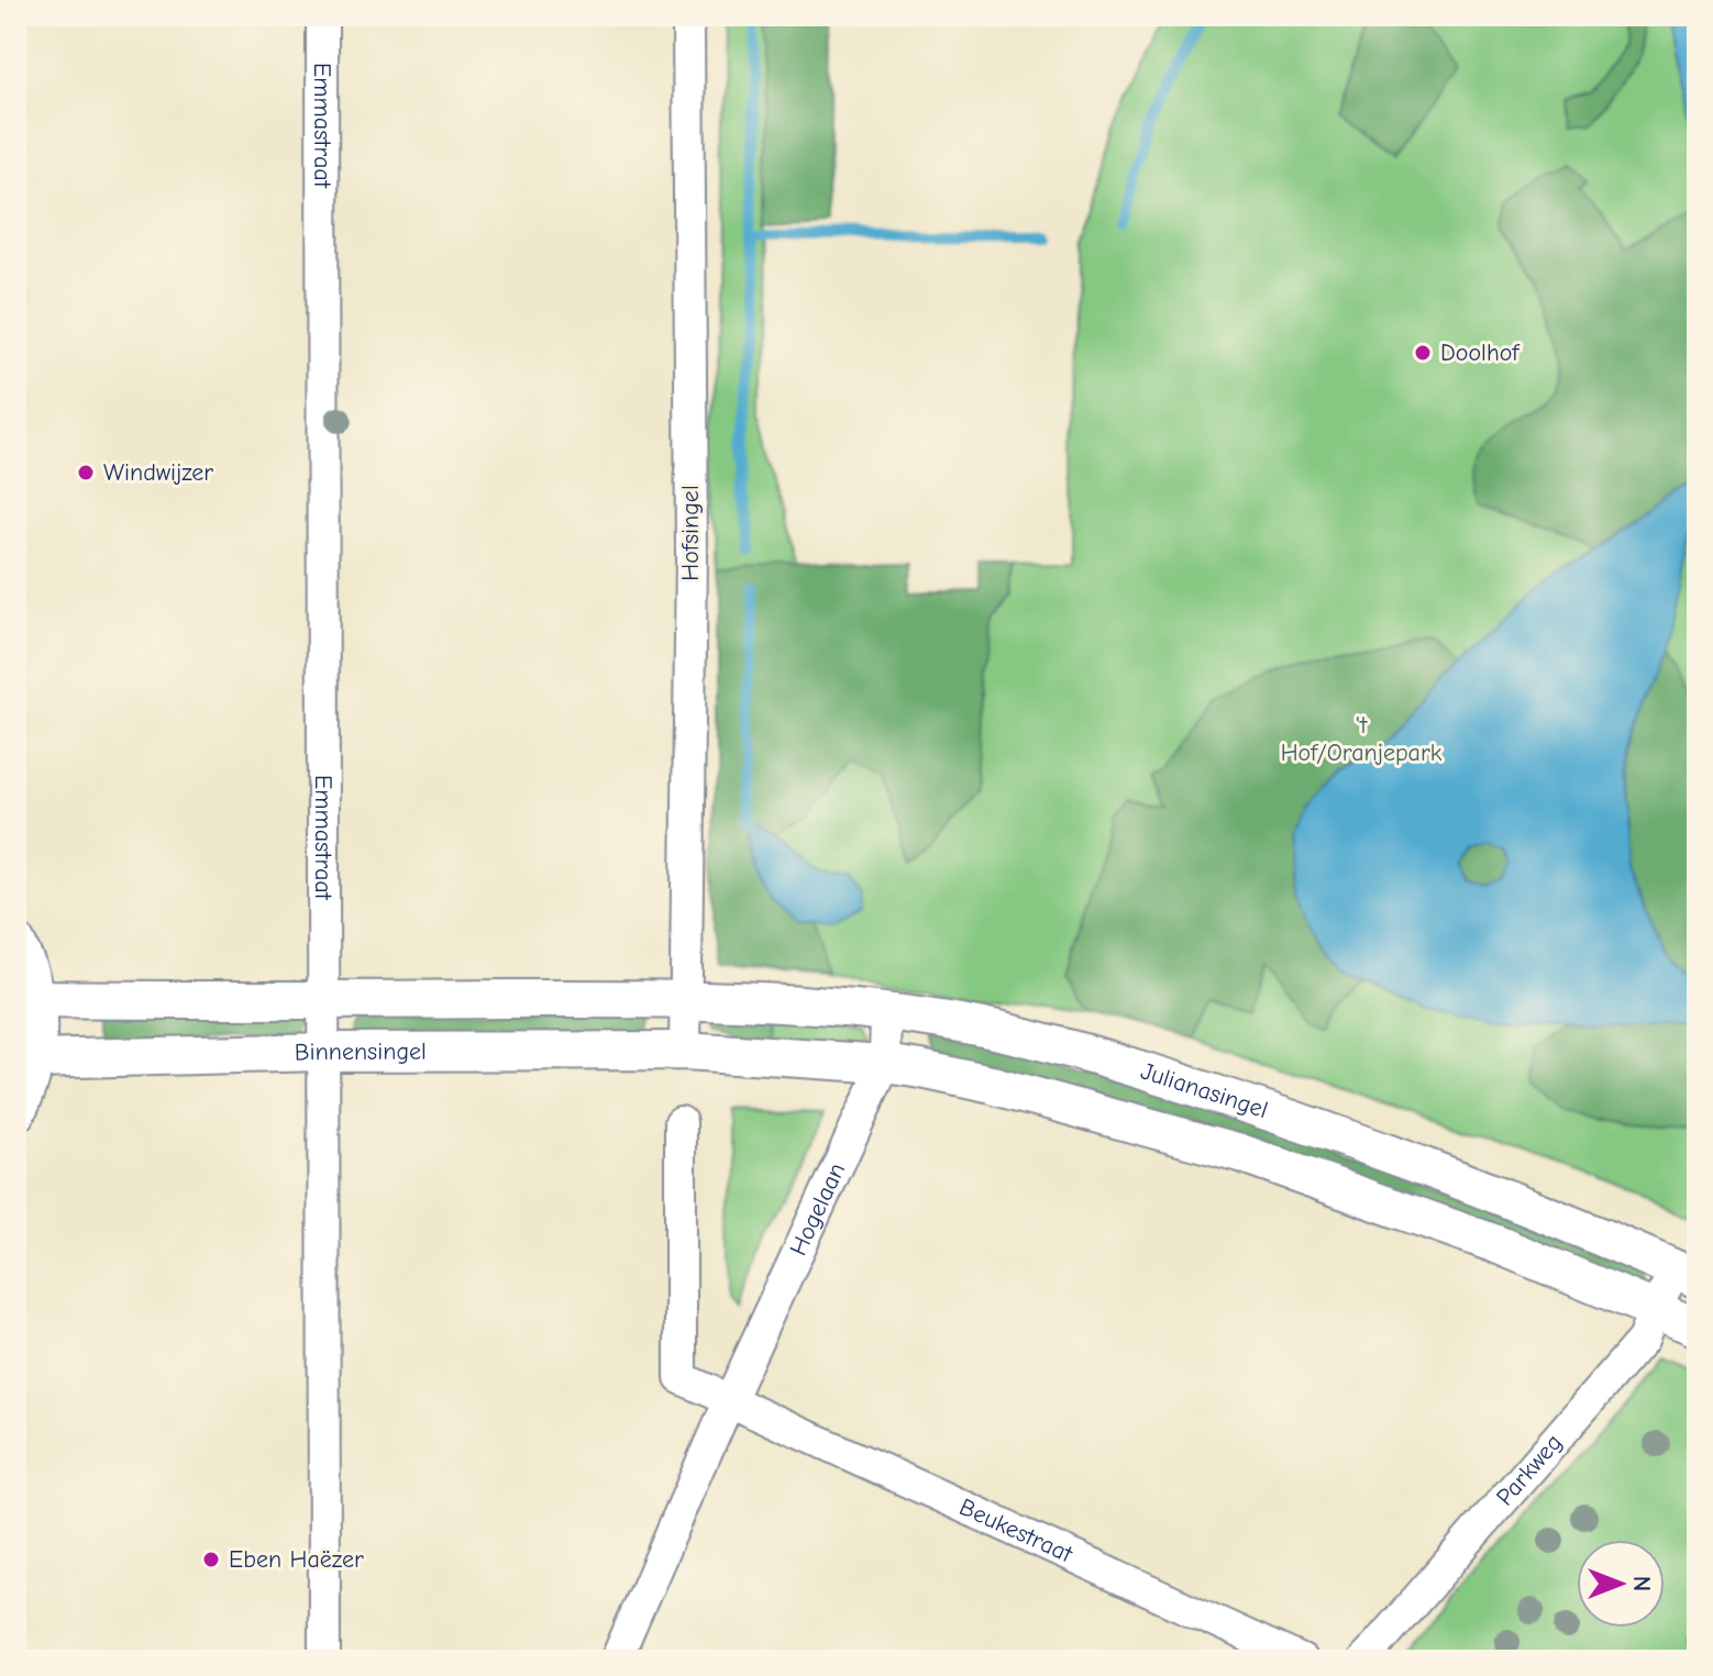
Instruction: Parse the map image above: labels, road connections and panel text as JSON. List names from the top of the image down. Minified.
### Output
{"streets":{"street":["Emmastraat","Hofsingel","Binnensingel","Julianasingel","Hogelaan","Parkweg","Beukestraat"]},"crossings":[["Emmastraat","Binnensingel"],["Hofsingel","Binnensingel"],["Hofsingel","Julianasingel"],["Binnensingel","Julianasingel"],["Julianasingel","Hogelaan"],["Julianasingel","Parkweg"],["Hogelaan","Beukestraat"]],"parks":["'t Hof/Oranjepark"],"places":["Doolhof","Windwijzer","Eben Haëzer"],"north":"right"}
